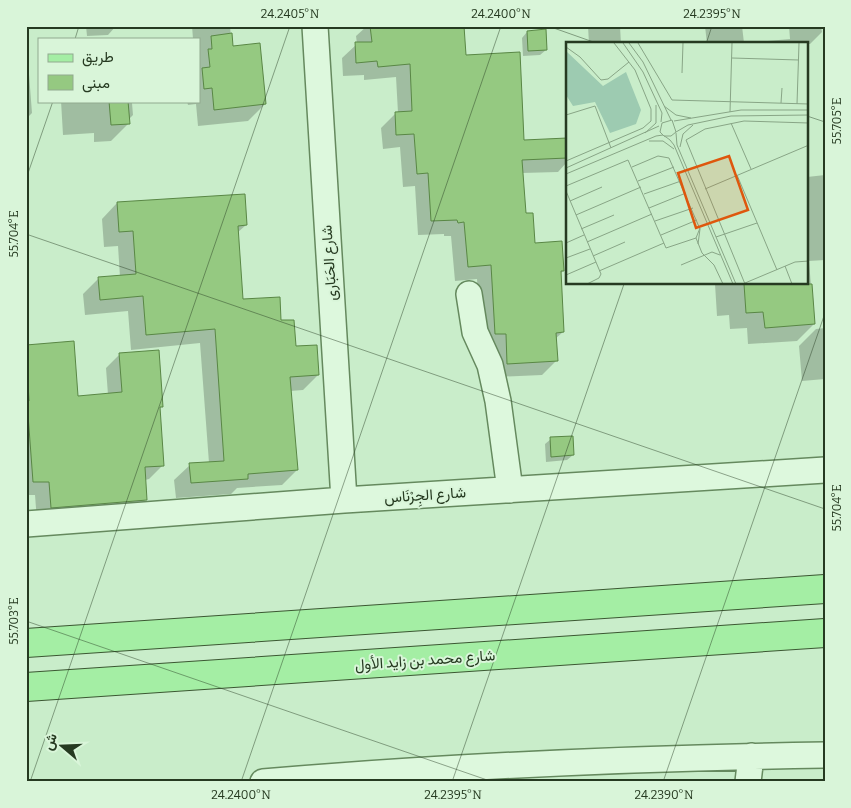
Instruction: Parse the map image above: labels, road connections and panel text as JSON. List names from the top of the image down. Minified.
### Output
{"streets":{"main road":["شارع محمد بن زايد الأول"],"street":["شارع الحَبَارى","شارع الجِرْنَاس"]},"crossings":[["شارع الحَبَارى","شارع الجِرْنَاس"]],"legend":["طريق","مبنى"],"north":"left","coordinates":["24.2405°N","24.2400°N","24.2395°N","55.705°E","55.704°E","55.703°E","24.2390°N"]}
